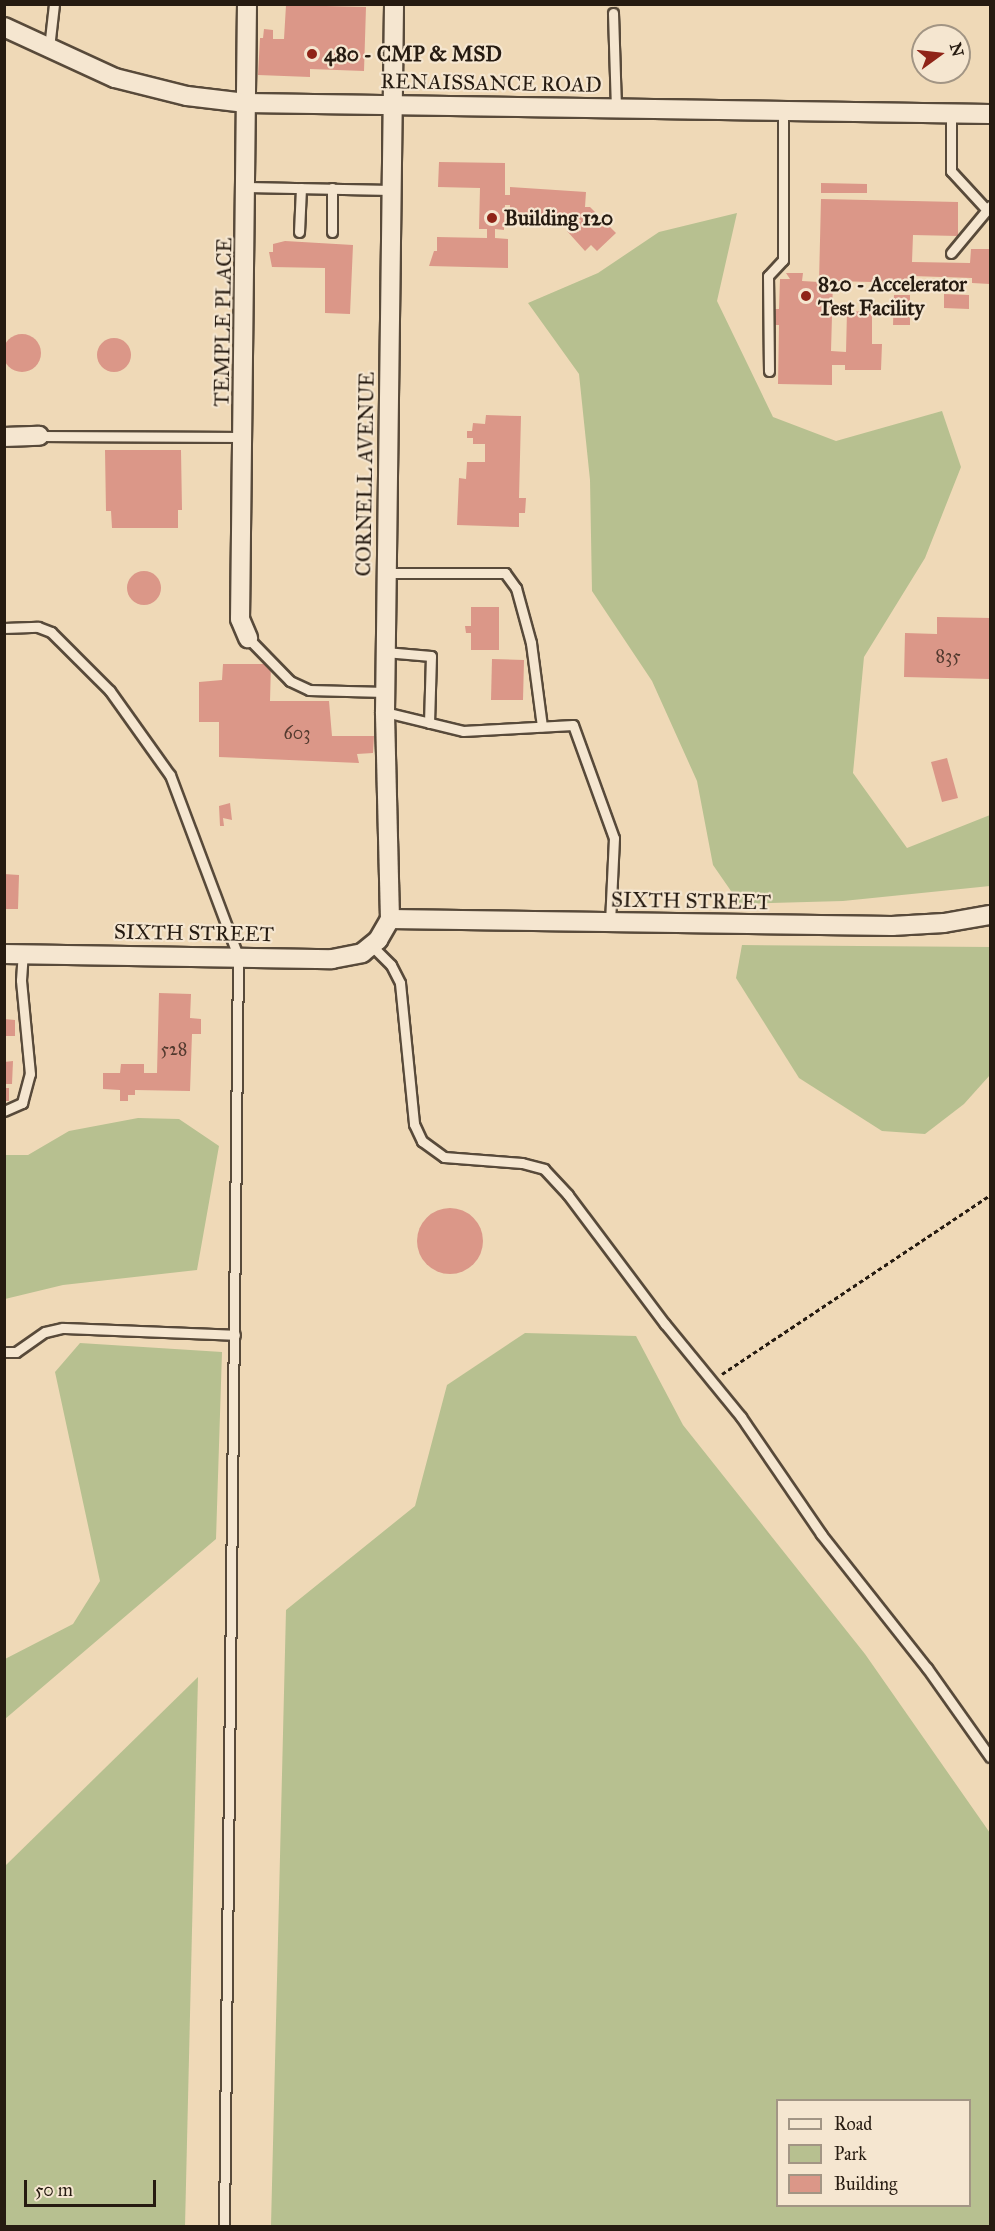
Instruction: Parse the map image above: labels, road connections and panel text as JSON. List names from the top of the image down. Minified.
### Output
{"streets":{"street":["RENAISSANCE ROAD","TEMPLE PLACE","CORNELL AVENUE","SIXTH STREET"]},"crossings":[["RENAISSANCE ROAD","TEMPLE PLACE"],["RENAISSANCE ROAD","CORNELL AVENUE"],["CORNELL AVENUE","SIXTH STREET"]],"places":["480 - CMP & MSD","Building 120","820 - Accelerator Test Facility"],"house_numbers":["835","603","528"],"legend":["Road","Park","Building"],"scale_bar":"50 m","north":"right"}
